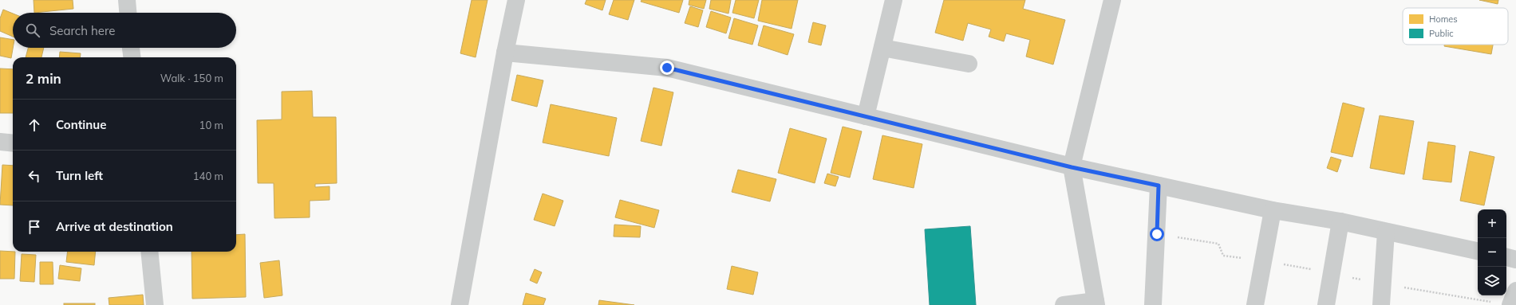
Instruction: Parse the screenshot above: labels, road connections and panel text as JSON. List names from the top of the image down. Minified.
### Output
{"legend":["Homes","Public"],"page":{"search":"Search here","heading":["2 min","Walk · 150 m"],"list":[["Continue","10 m"],["Turn left","140 m"],"Arrive at destination"],"map_buttons":["+","−"]}}
